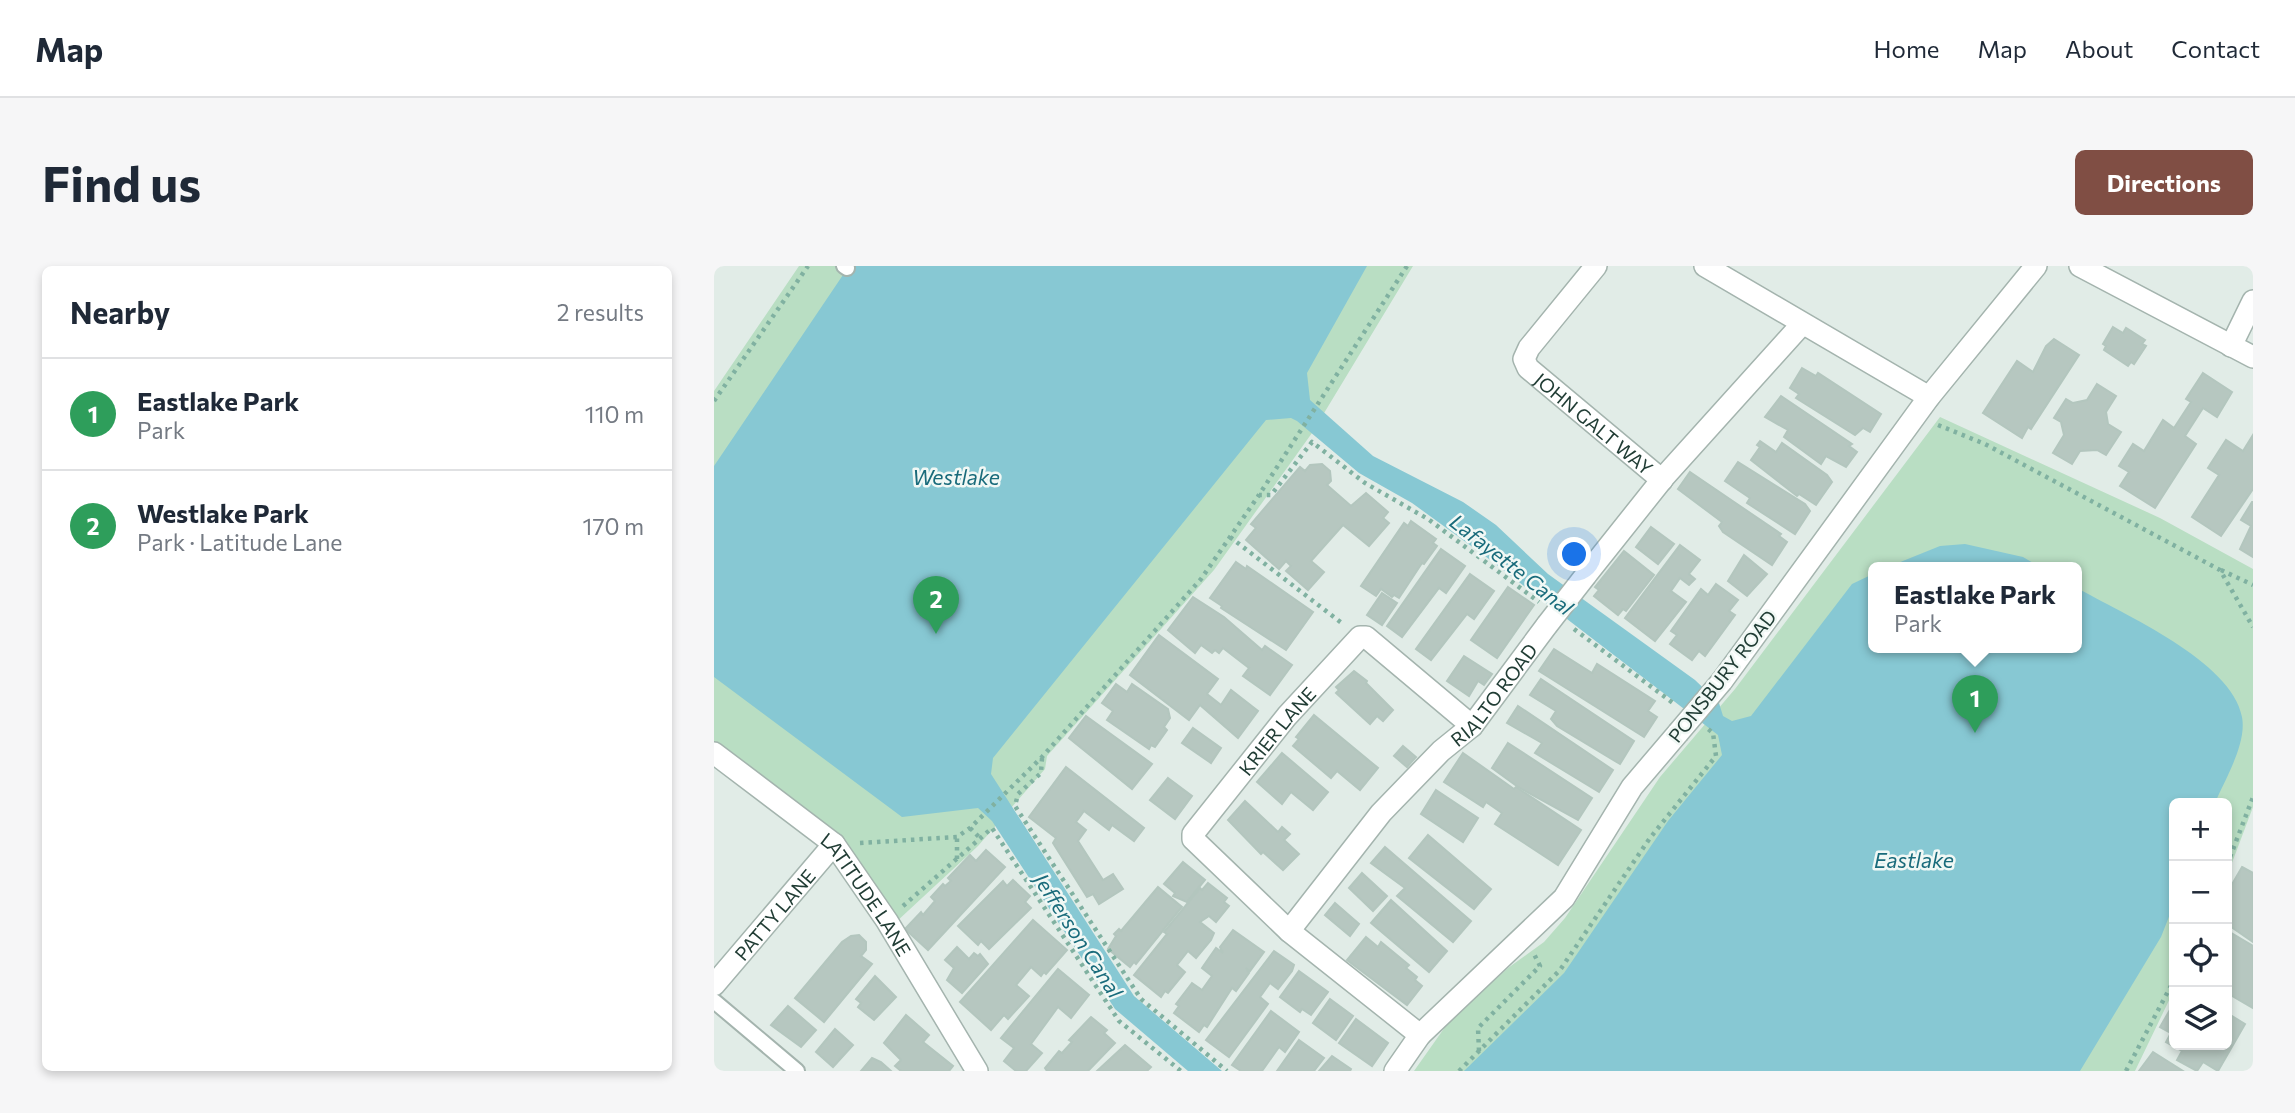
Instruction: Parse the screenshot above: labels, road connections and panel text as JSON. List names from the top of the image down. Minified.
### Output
{"streets":{"street":["JOHN GALT WAY","PONSBURY ROAD","RIALTO ROAD","KRIER LANE","LATITUDE LANE","PATTY LANE"]},"crossings":[["JOHN GALT WAY","RIALTO ROAD"],["RIALTO ROAD","KRIER LANE"],["LATITUDE LANE","PATTY LANE"]],"water":["Westlake","Lafayette Canal","Eastlake","Jefferson Canal"],"page":{"header":"Map","nav":["Home","Map","About","Contact"],"buttons":"Directions","title":"Find us","heading":["Nearby","2 results"],"list":[{"mark":"1","name":"Eastlake Park","note":"Park","value":"110 m"},{"mark":"2","name":"Westlake Park","note":"Park · Latitude Lane","value":"170 m"}],"popup":["Eastlake Park","Park"],"pins":["2","1"],"map_buttons":["+","−"]}}
